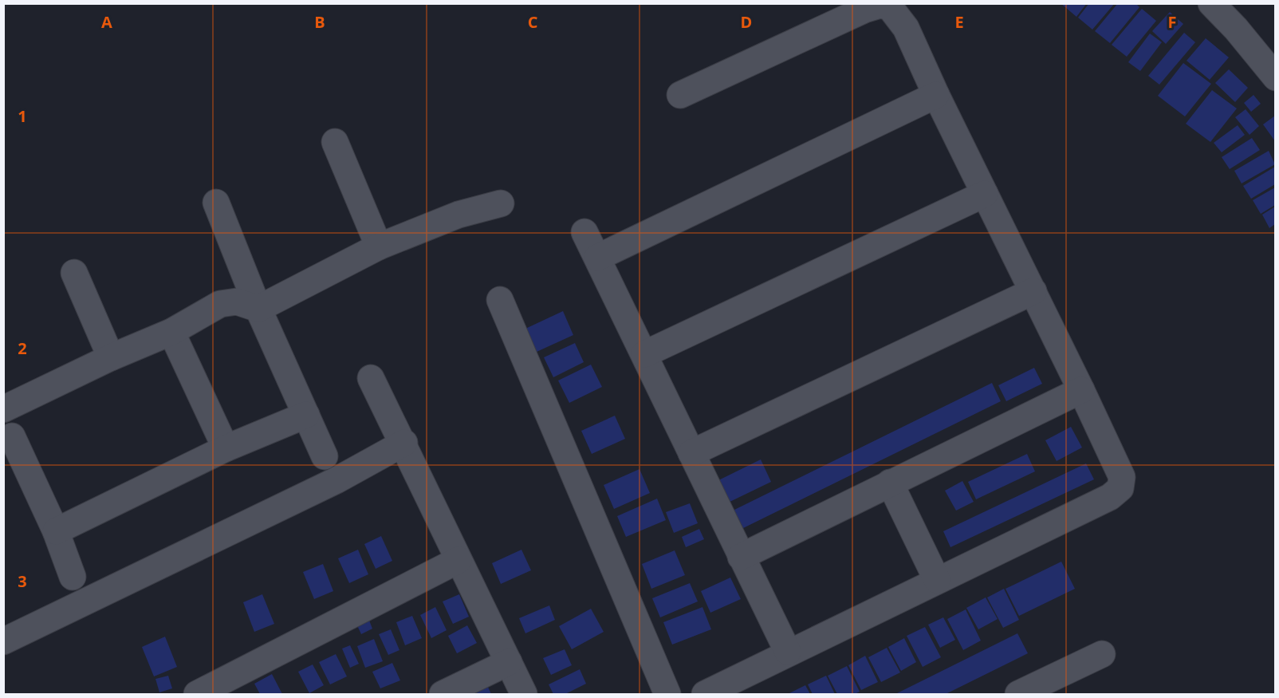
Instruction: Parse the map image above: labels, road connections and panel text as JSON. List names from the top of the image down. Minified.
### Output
{"grid":{"columns":["A","B","C","D","E","F"],"rows":["1","2","3"]}}
